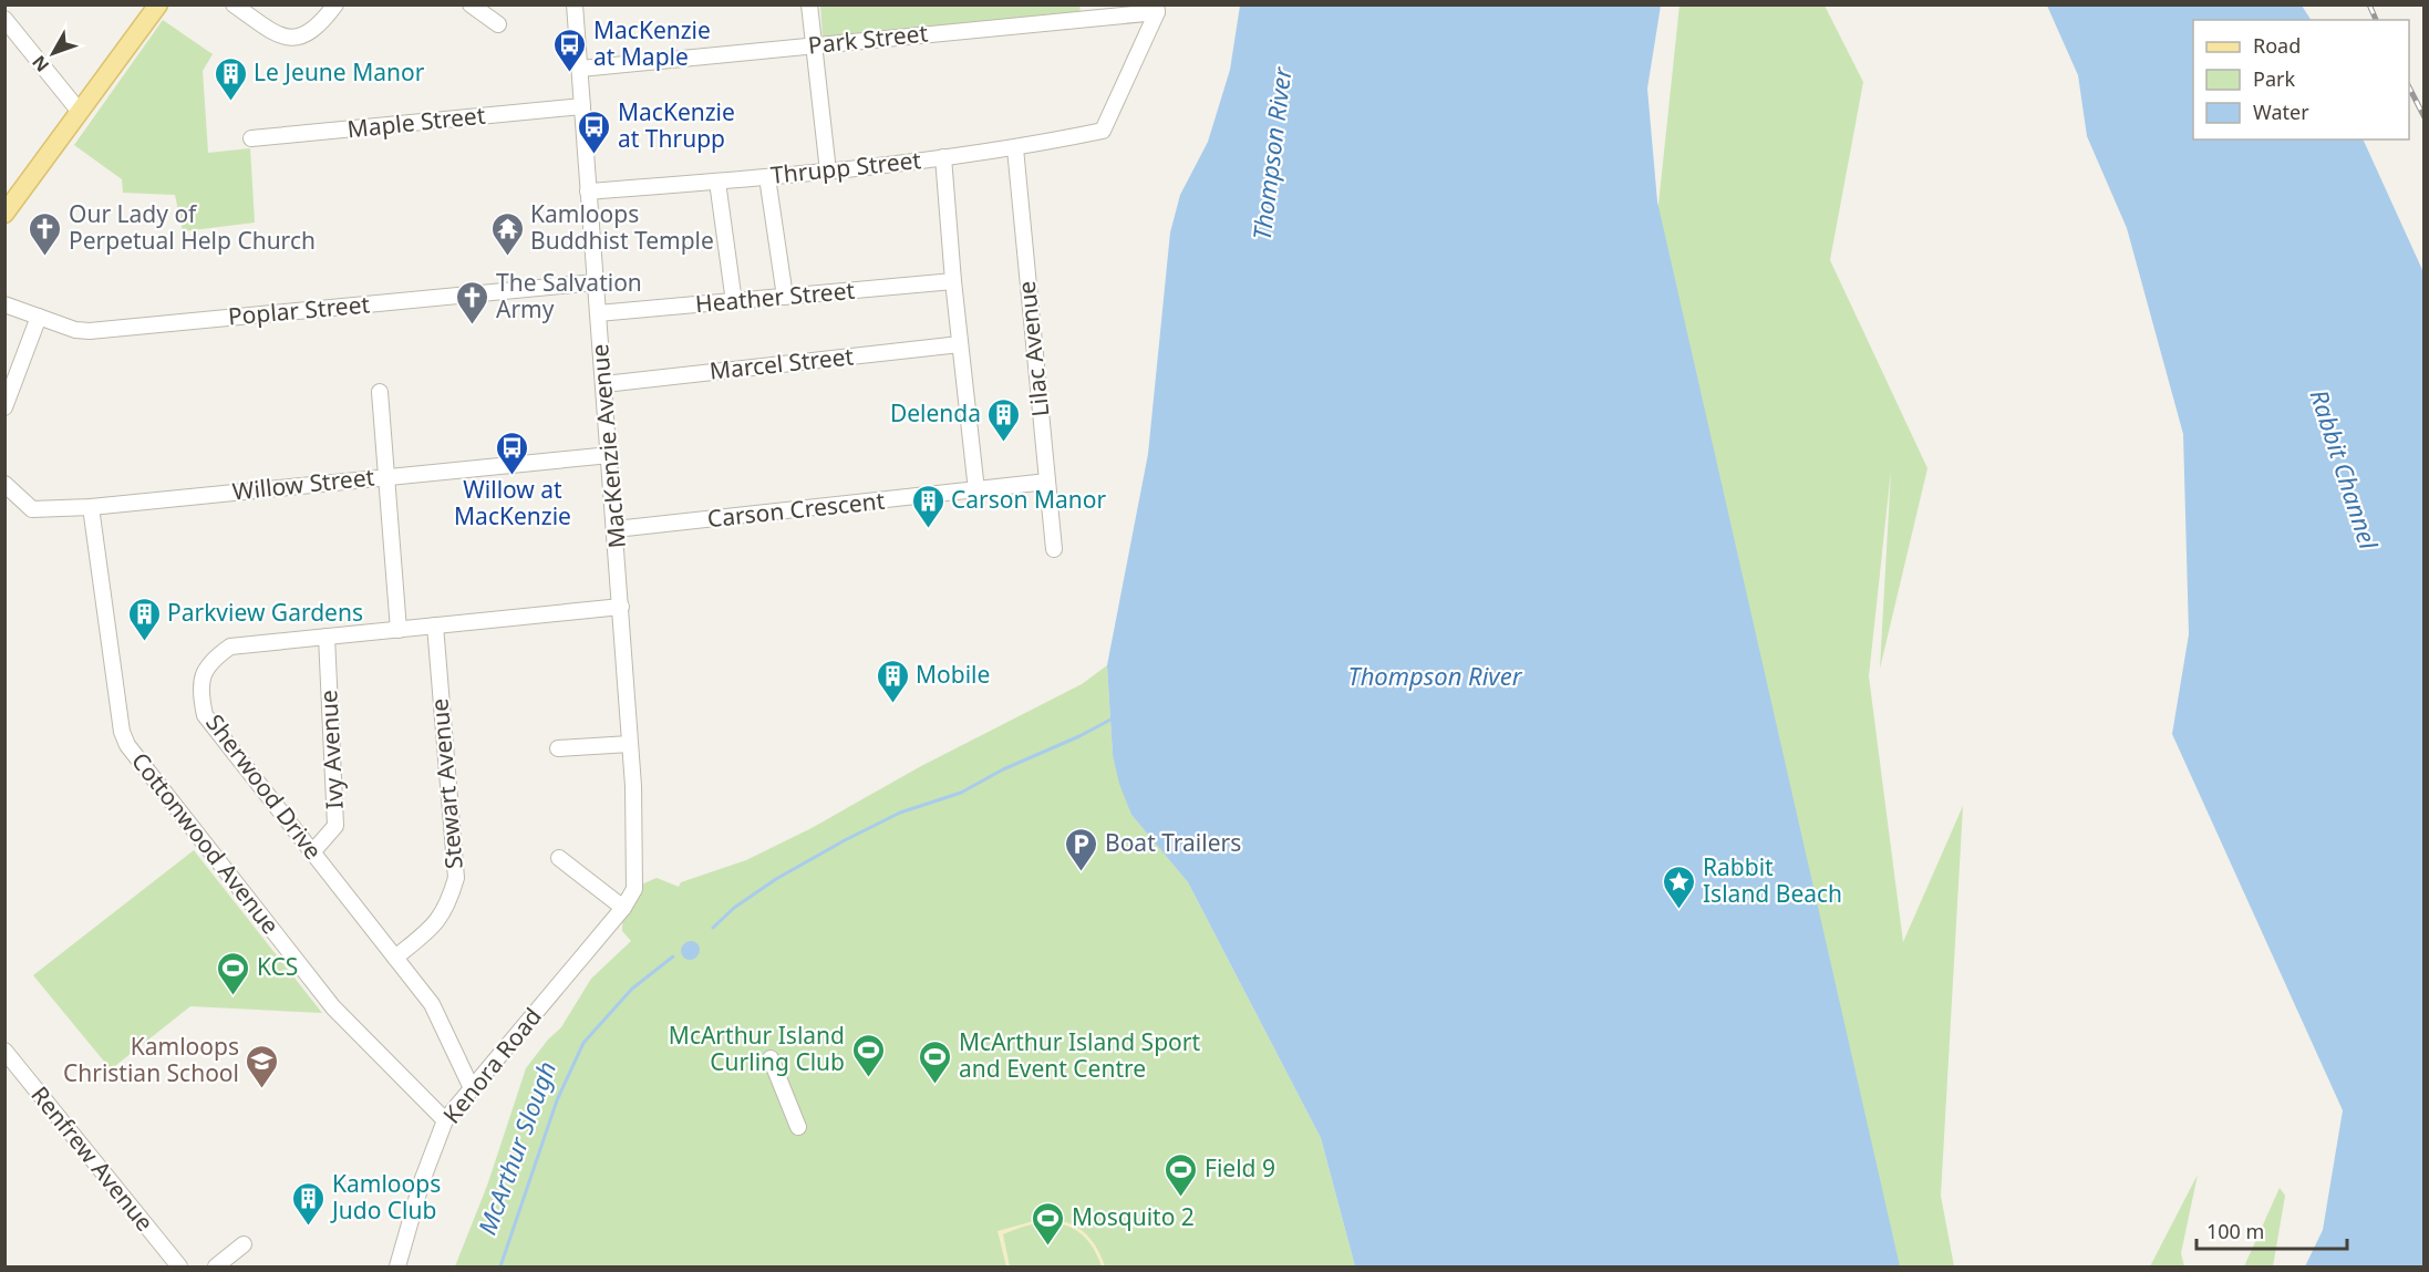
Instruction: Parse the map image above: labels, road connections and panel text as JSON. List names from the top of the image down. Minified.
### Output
{"streets":{"street":["Park Street","Maple Street","Thrupp Street","Heather Street","Poplar Street","Lilac Avenue","Marcel Street","MacKenzie Avenue","Willow Street","Carson Crescent","Ivy Avenue","Stewart Avenue","Sherwood Drive","Cottonwood Avenue","Kenora Road","Renfrew Avenue"]},"crossings":[["Park Street","Thrupp Street"],["Park Street","MacKenzie Avenue"],["Maple Street","MacKenzie Avenue"],["Thrupp Street","Lilac Avenue"],["Thrupp Street","MacKenzie Avenue"],["Heather Street","MacKenzie Avenue"],["Poplar Street","MacKenzie Avenue"],["Lilac Avenue","Carson Crescent"],["Marcel Street","MacKenzie Avenue"],["MacKenzie Avenue","Willow Street"],["MacKenzie Avenue","Carson Crescent"],["MacKenzie Avenue","Sherwood Drive"],["MacKenzie Avenue","Kenora Road"],["Willow Street","Cottonwood Avenue"],["Ivy Avenue","Sherwood Drive"],["Stewart Avenue","Sherwood Drive"],["Sherwood Drive","Kenora Road"],["Cottonwood Avenue","Kenora Road"]],"water":["Thompson River","Rabbit Channel","McArthur Slough"],"places":{"bus stop":["MacKenzie at Maple","MacKenzie at Thrupp","Willow at MacKenzie"],"building":["Le Jeune Manor","Delenda","Carson Manor","Parkview Gardens","Mobile","Kamloops Judo Club"],"church":["Our Lady of Perpetual Help Church","The Salvation Army"],"temple":["Kamloops Buddhist Temple"],"parking":["Boat Trailers"],"place":["Rabbit Island Beach"],"sports":["KCS","McArthur Island Curling Club","McArthur Island Sport and Event Centre","Field 9","Mosquito 2"],"school or university":["Kamloops Christian School"]},"legend":["Road","Park","Water"],"scale_bar":"100 m","north":"bottom left"}
